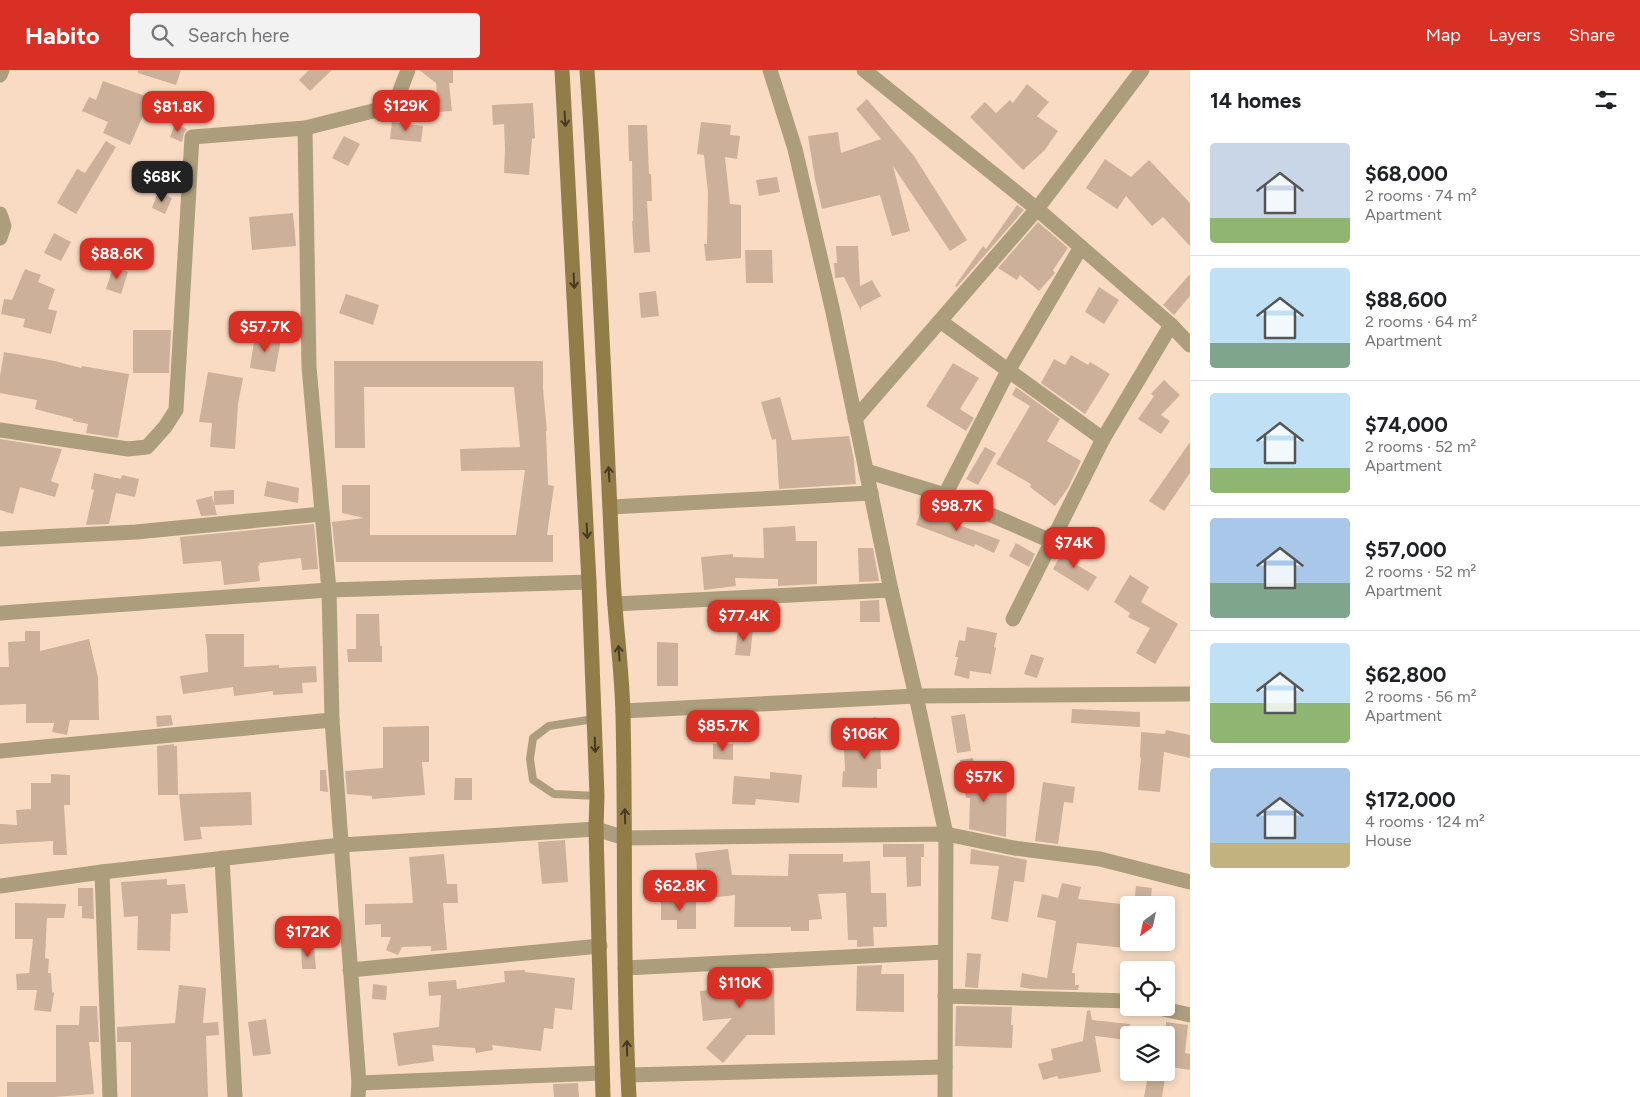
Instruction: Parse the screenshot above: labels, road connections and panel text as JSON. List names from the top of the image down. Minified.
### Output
{"north":"bottom left","page":{"header":"Habito","search":"Search here","nav":["Map","Layers","Share"],"heading":"14 homes","price":["$129K","$81.8K","$68K","$88.6K","$57.7K","$98.7K","$74K","$77.4K","$85.7K","$106K","$57K","$62.8K","$172K","$110K"],"list":[{"name":"$68,000","note":"2 rooms · 74 m² · Apartment"},{"name":"$88,600","note":"2 rooms · 64 m² · Apartment"},{"name":"$74,000","note":"2 rooms · 52 m² · Apartment"},{"name":"$57,000","note":"2 rooms · 52 m² · Apartment"},{"name":"$62,800","note":"2 rooms · 56 m² · Apartment"},{"name":"$172,000","note":"4 rooms · 124 m² · House"}]}}
